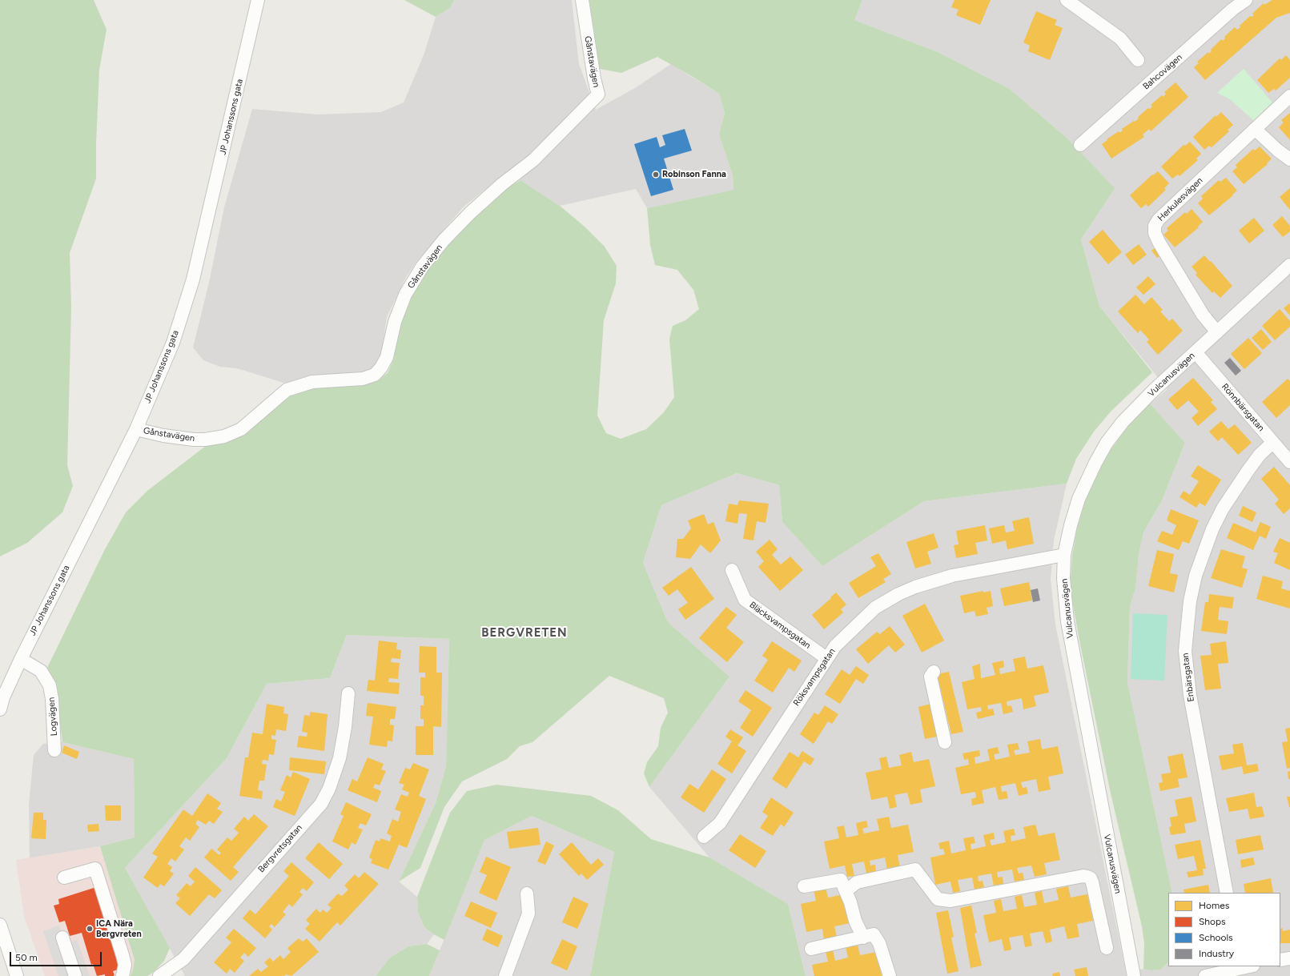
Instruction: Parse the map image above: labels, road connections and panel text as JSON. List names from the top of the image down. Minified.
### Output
{"streets":{"street":["Gånstavägen","Bahcovägen","JP Johanssons gata","Herkulesvägen","Vulcanusvägen","Rönnbärsgatan","Bläcksvampsgatan","Röksvampsgatan","Enbärsgatan","Logvägen","Bergvretsgatan"]},"crossings":[["Gånstavägen","JP Johanssons gata"],["JP Johanssons gata","Logvägen"],["Herkulesvägen","Vulcanusvägen"],["Vulcanusvägen","Rönnbärsgatan"],["Vulcanusvägen","Röksvampsgatan"],["Rönnbärsgatan","Enbärsgatan"],["Bläcksvampsgatan","Röksvampsgatan"]],"districts":["BERGVRETEN"],"places":["Robinson Fanna","ICA Nära Bergvreten"],"legend":["Homes","Shops","Schools","Industry"],"scale_bar":"50 m"}
